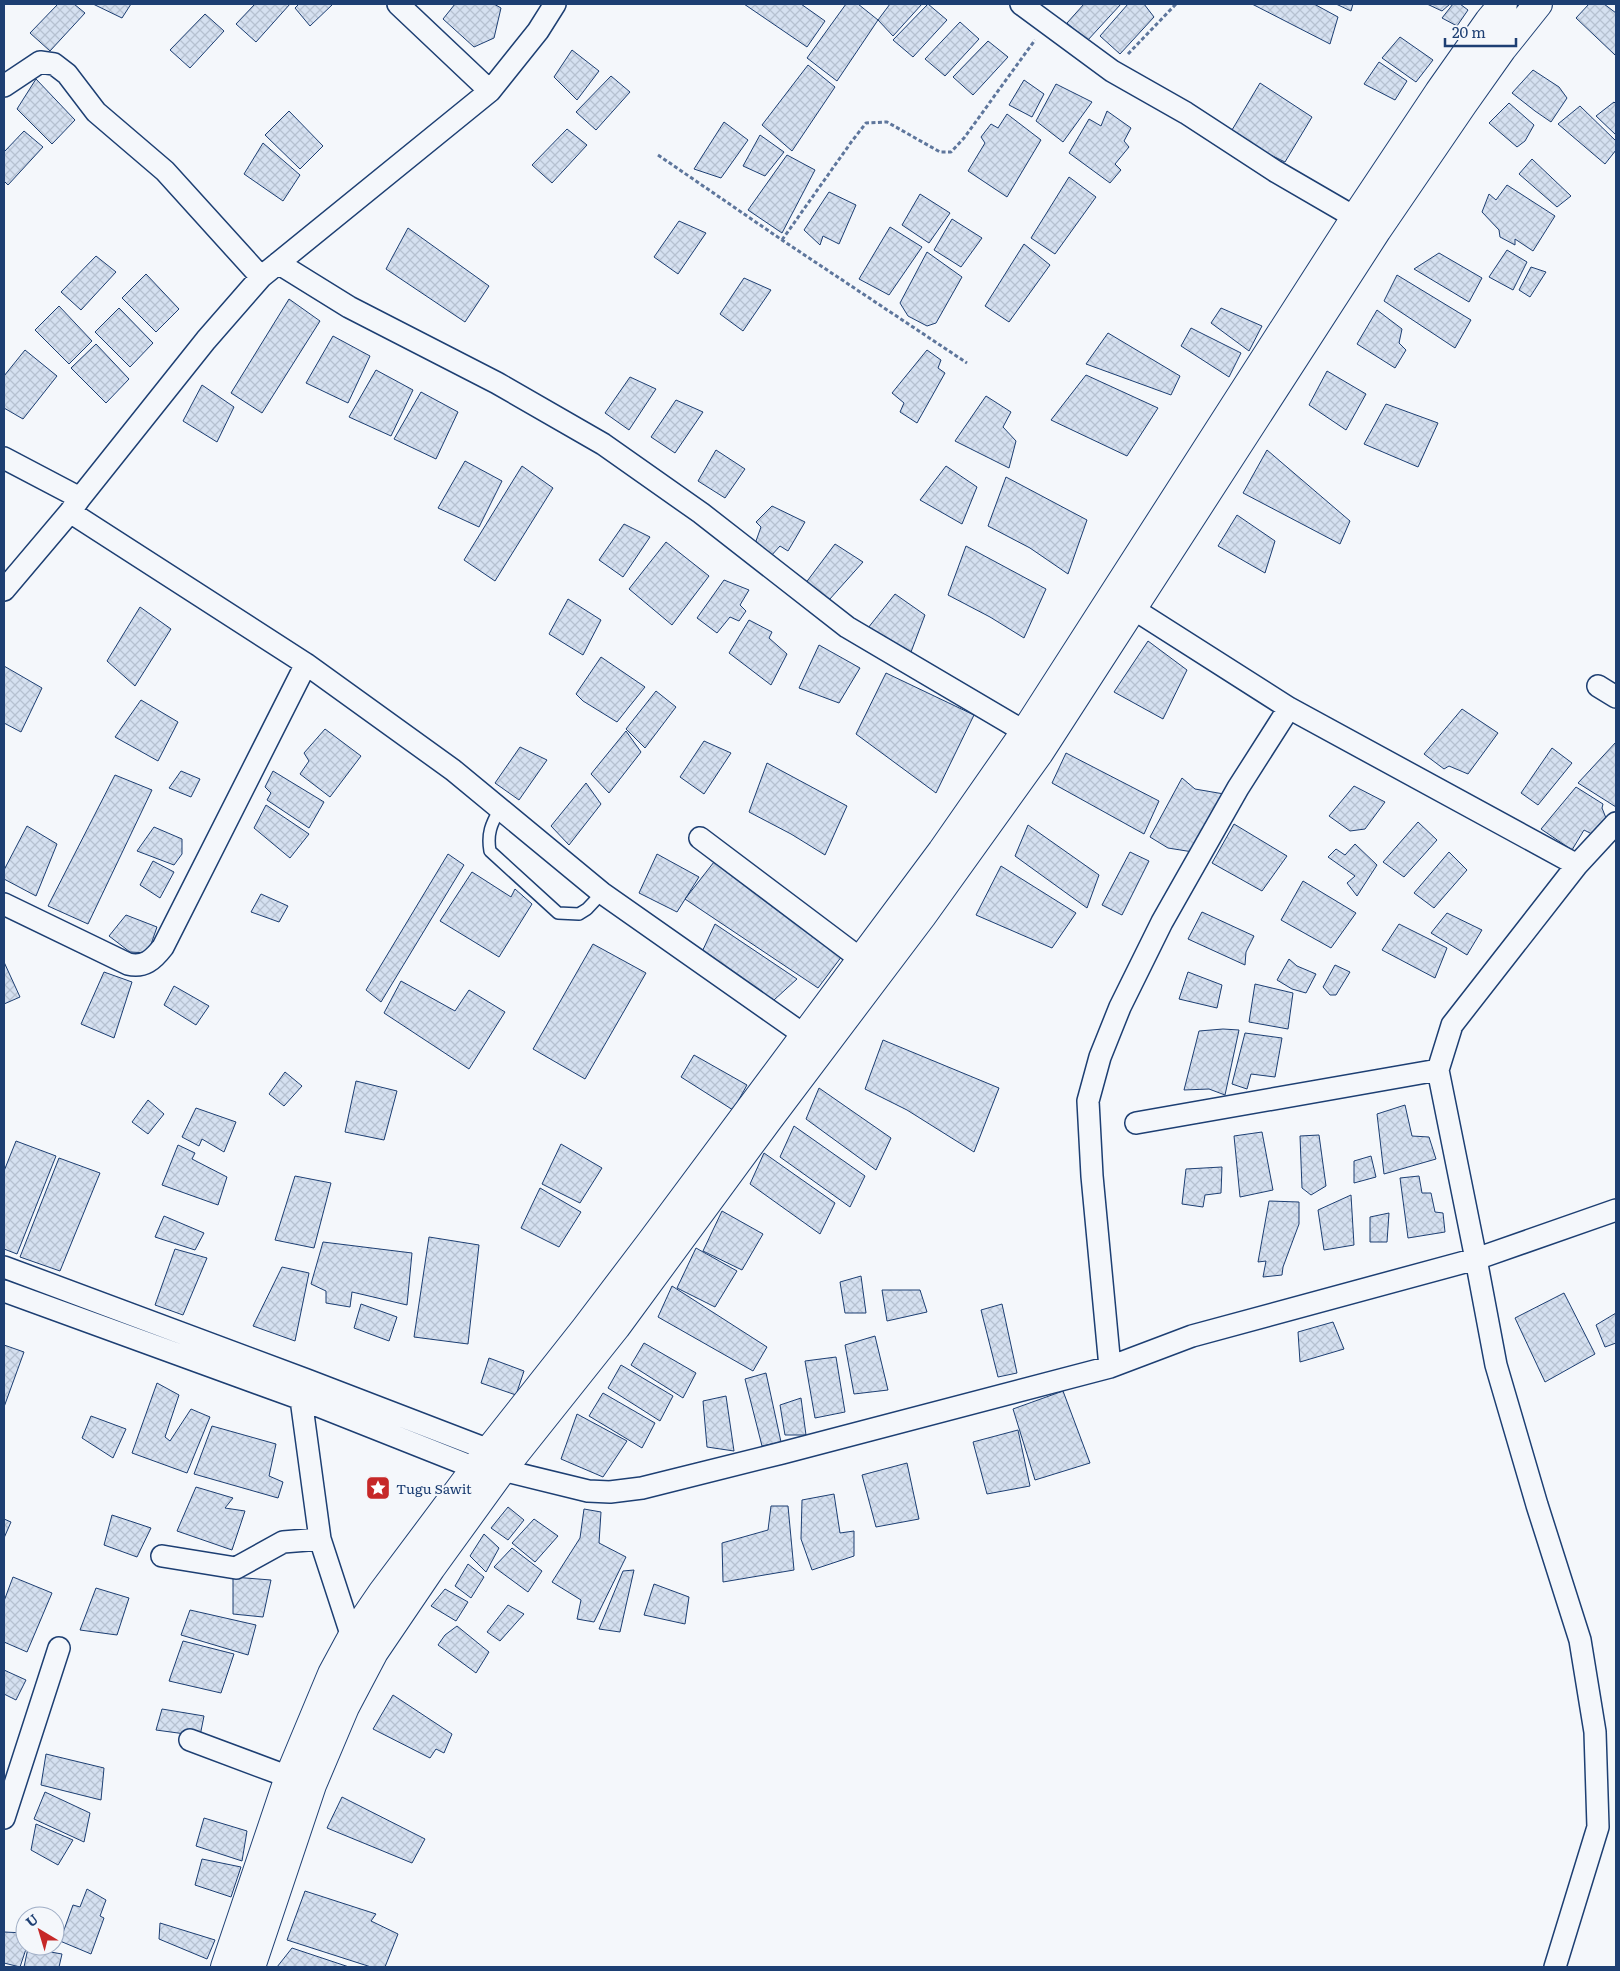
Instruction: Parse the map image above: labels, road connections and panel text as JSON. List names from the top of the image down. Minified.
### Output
{"places":{"place":["Tugu Sawit"]},"scale_bar":"20 m","north":"top left"}
